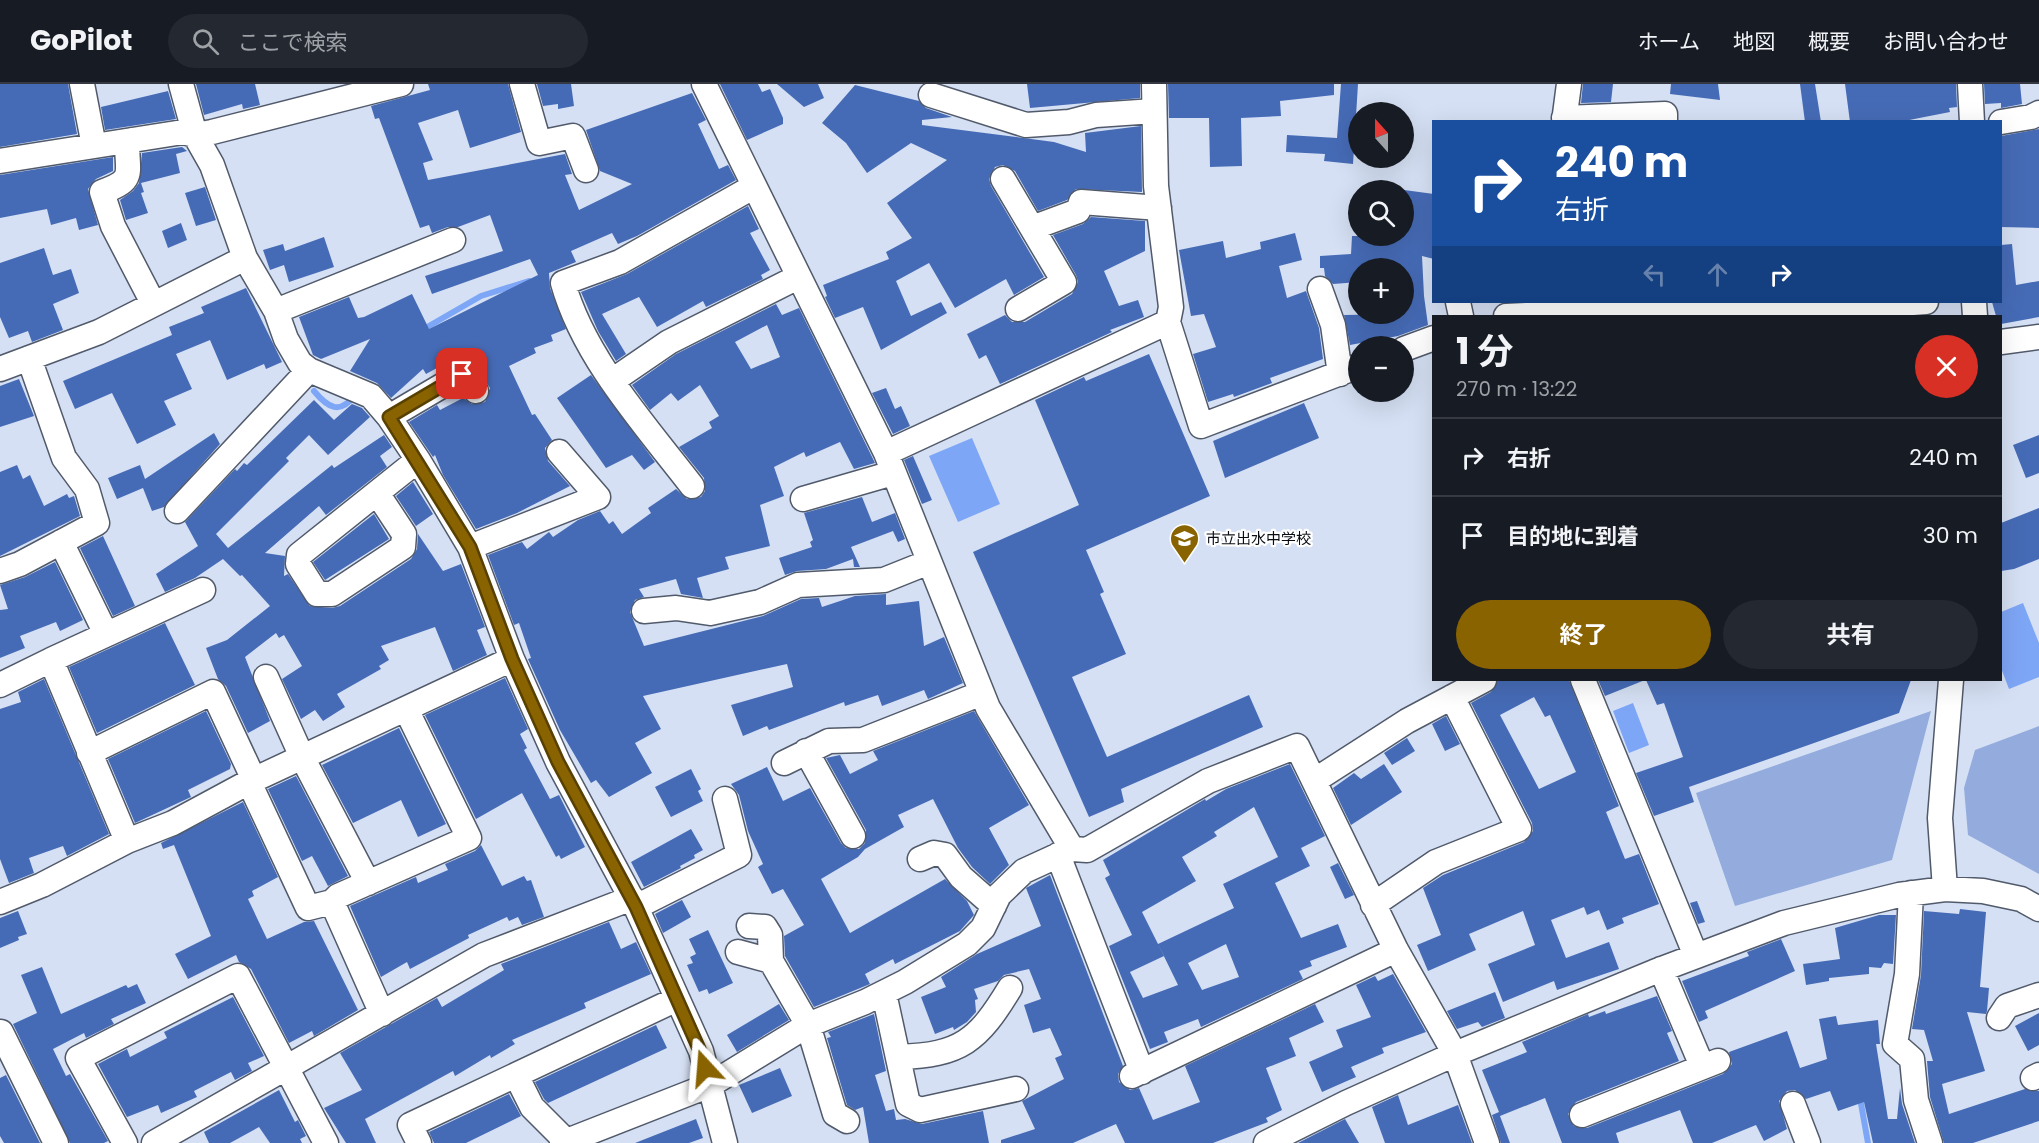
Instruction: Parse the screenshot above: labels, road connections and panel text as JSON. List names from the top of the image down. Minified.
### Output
{"places":{"school or university":["市立出水中学校"]},"north":"top","page":{"header":"GoPilot","search":"ここで検索","nav":["ホーム","地図","概要","お問い合わせ"],"map_buttons":["+","−"],"turn":["240 m","右折"],"heading":["1 分","270 m · 13:22"],"list":[{"name":"右折","value":"240 m"},{"name":"目的地に到着","value":"30 m"}],"buttons":["終了","共有"]}}
